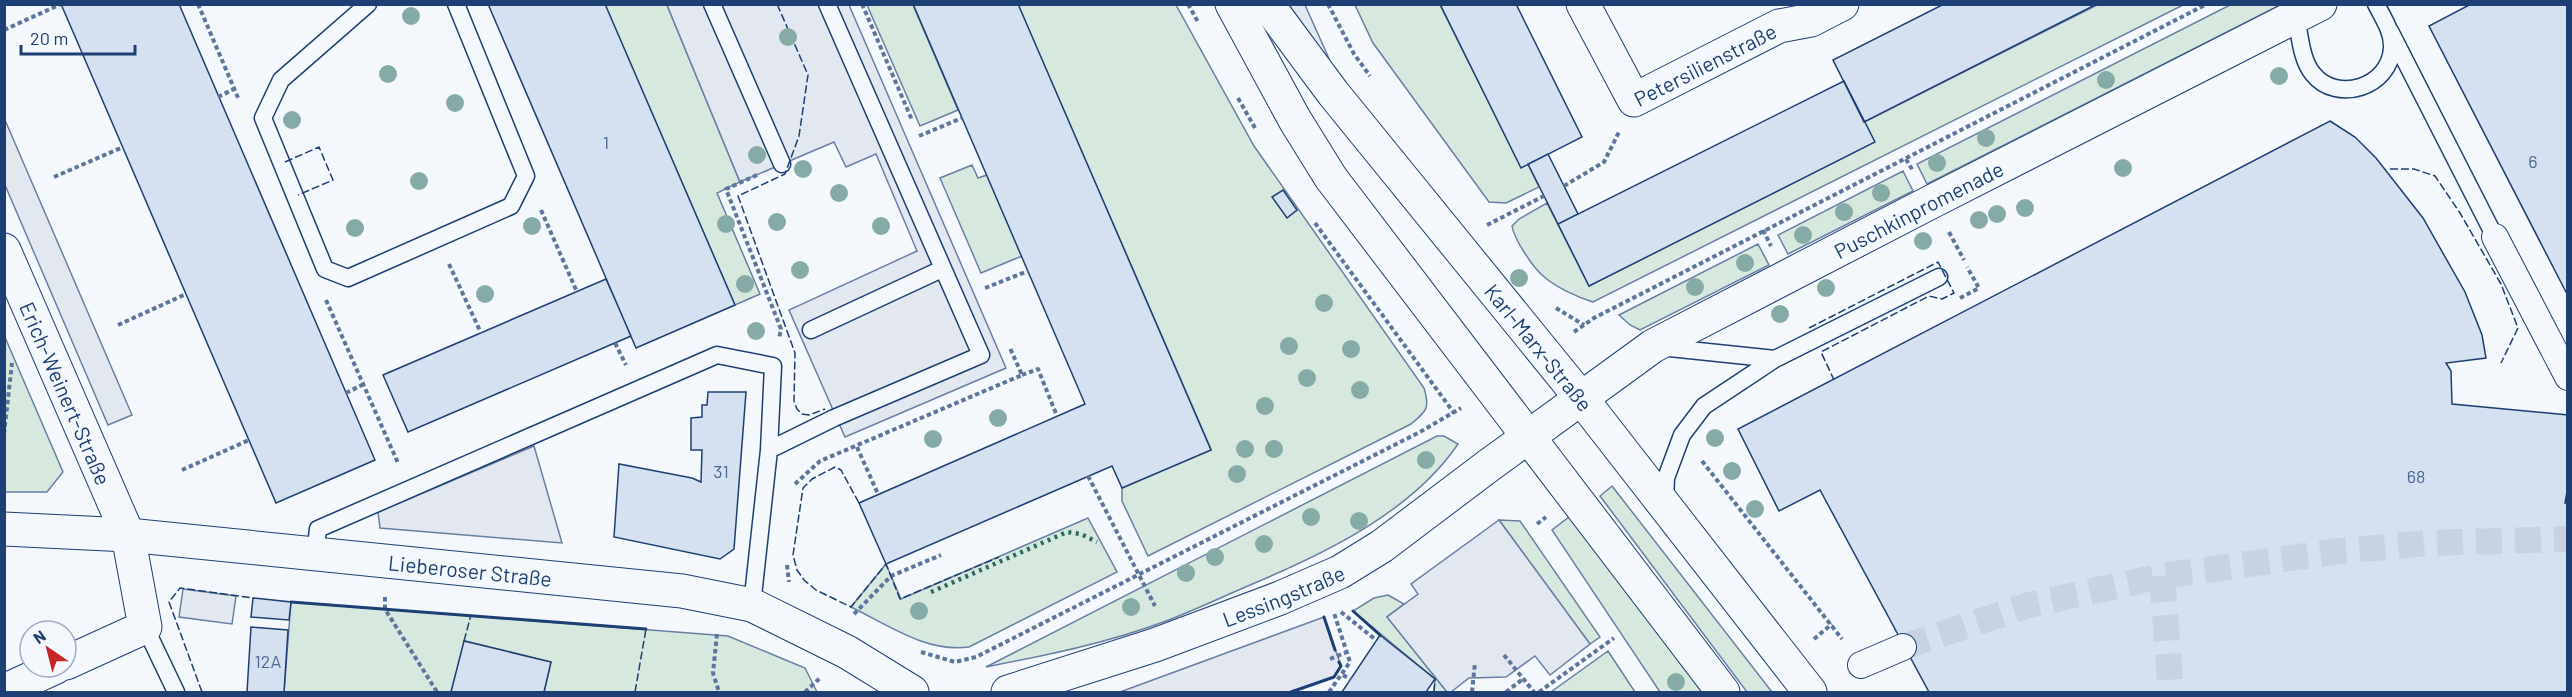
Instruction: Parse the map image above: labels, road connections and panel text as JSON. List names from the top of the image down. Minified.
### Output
{"streets":{"street":["Petersilienstraße","Puschkinpromenade","Karl-Marx-Straße","Erich-Weinert-Straße","Lieberoser Straße","Lessingstraße"]},"crossings":[["Puschkinpromenade","Karl-Marx-Straße"],["Puschkinpromenade","Lessingstraße"],["Erich-Weinert-Straße","Lieberoser Straße"]],"house_numbers":["1","6","31","68","12A"],"scale_bar":"20 m","north":"top left"}
